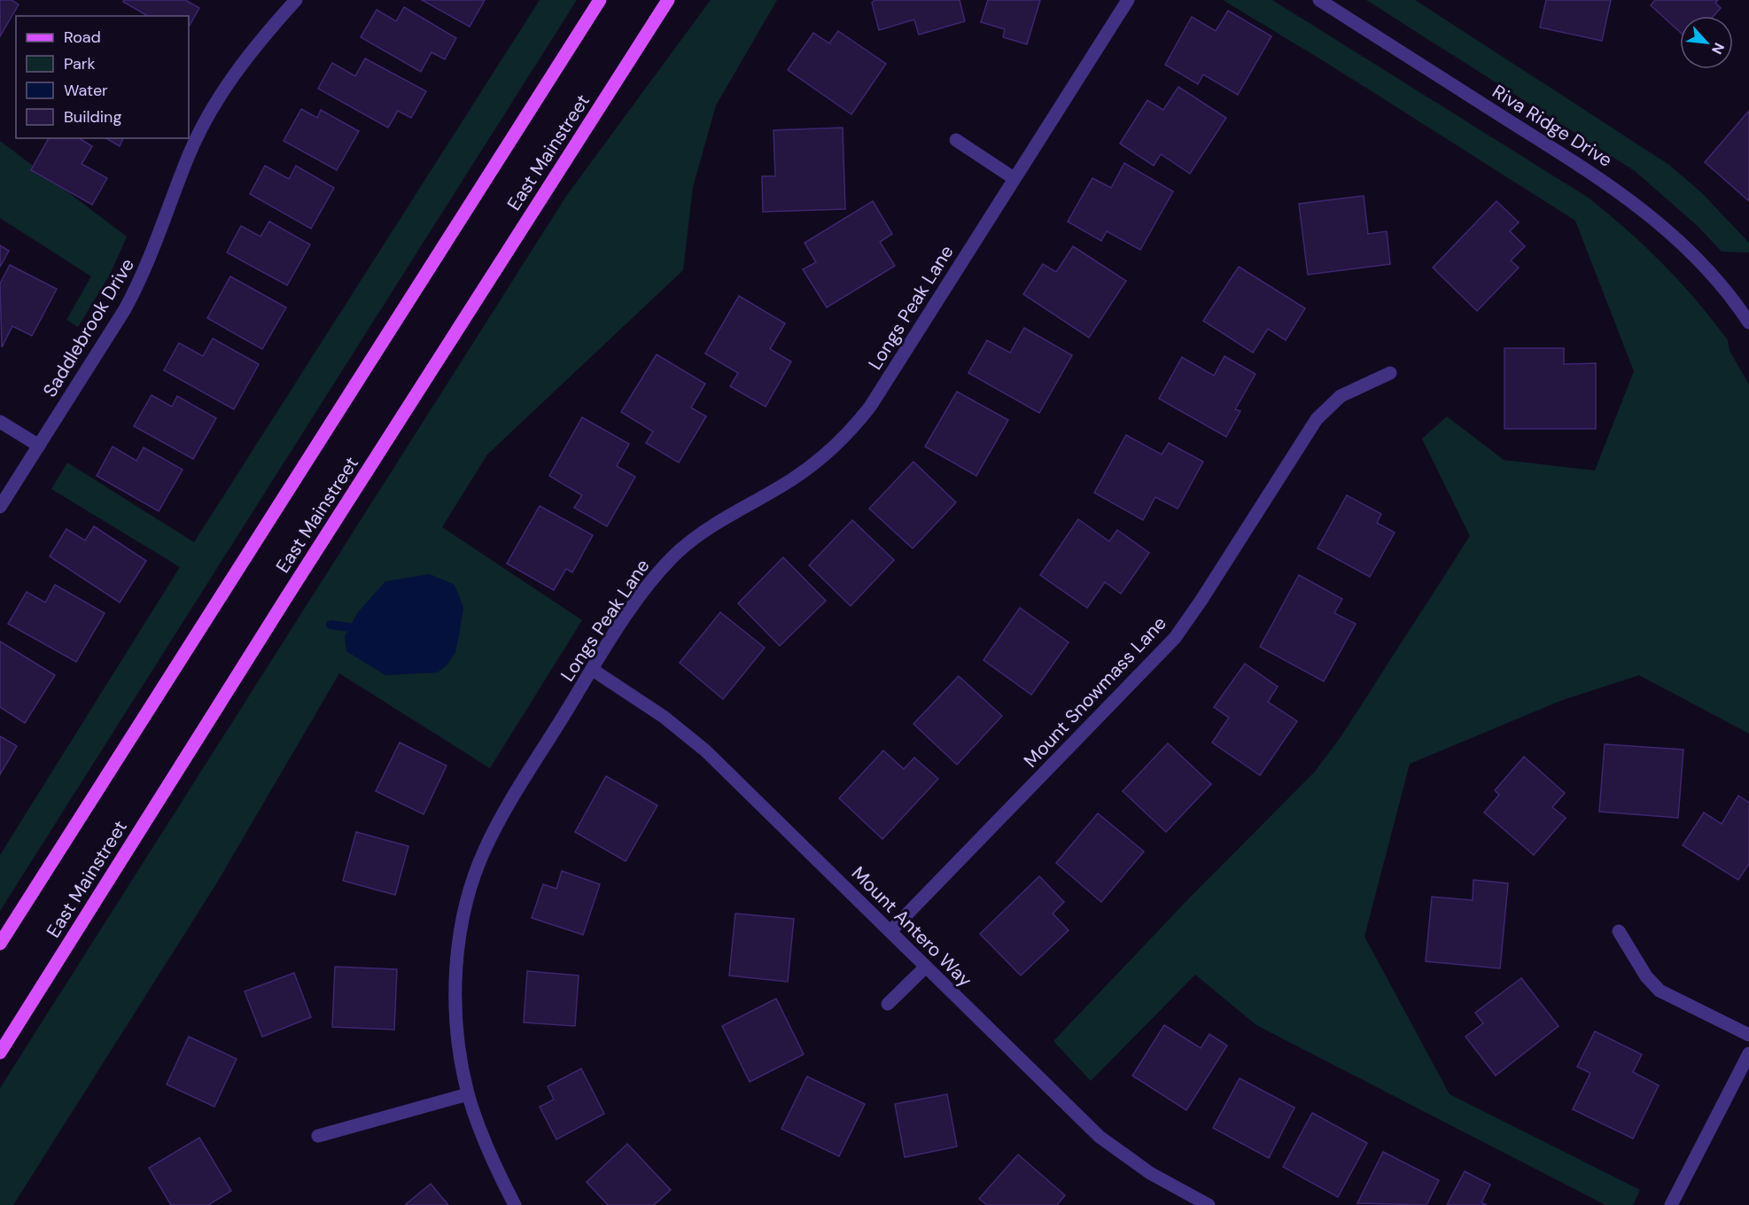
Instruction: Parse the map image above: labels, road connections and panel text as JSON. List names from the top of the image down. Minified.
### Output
{"streets":{"main road":["East Mainstreet"],"street":["Riva Ridge Drive","Longs Peak Lane","Saddlebrook Drive","Mount Snowmass Lane","Mount Antero Way"]},"crossings":[["Longs Peak Lane","Mount Antero Way"],["Mount Snowmass Lane","Mount Antero Way"]],"legend":["Road","Park","Water","Building"],"north":"bottom right"}
